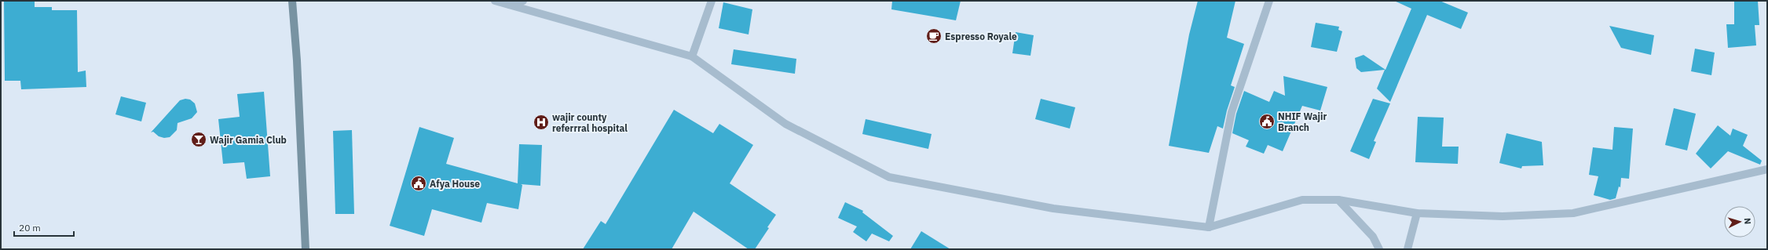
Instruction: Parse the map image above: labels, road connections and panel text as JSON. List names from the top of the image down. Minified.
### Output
{"places":{"cafe":["Espresso Royale"],"public building":["NHIF Wajir Branch","Afya House"],"hospital":["wajir county referrral hospital"],"bar":["Wajir Gamia Club"]},"scale_bar":"20 m","north":"right"}
